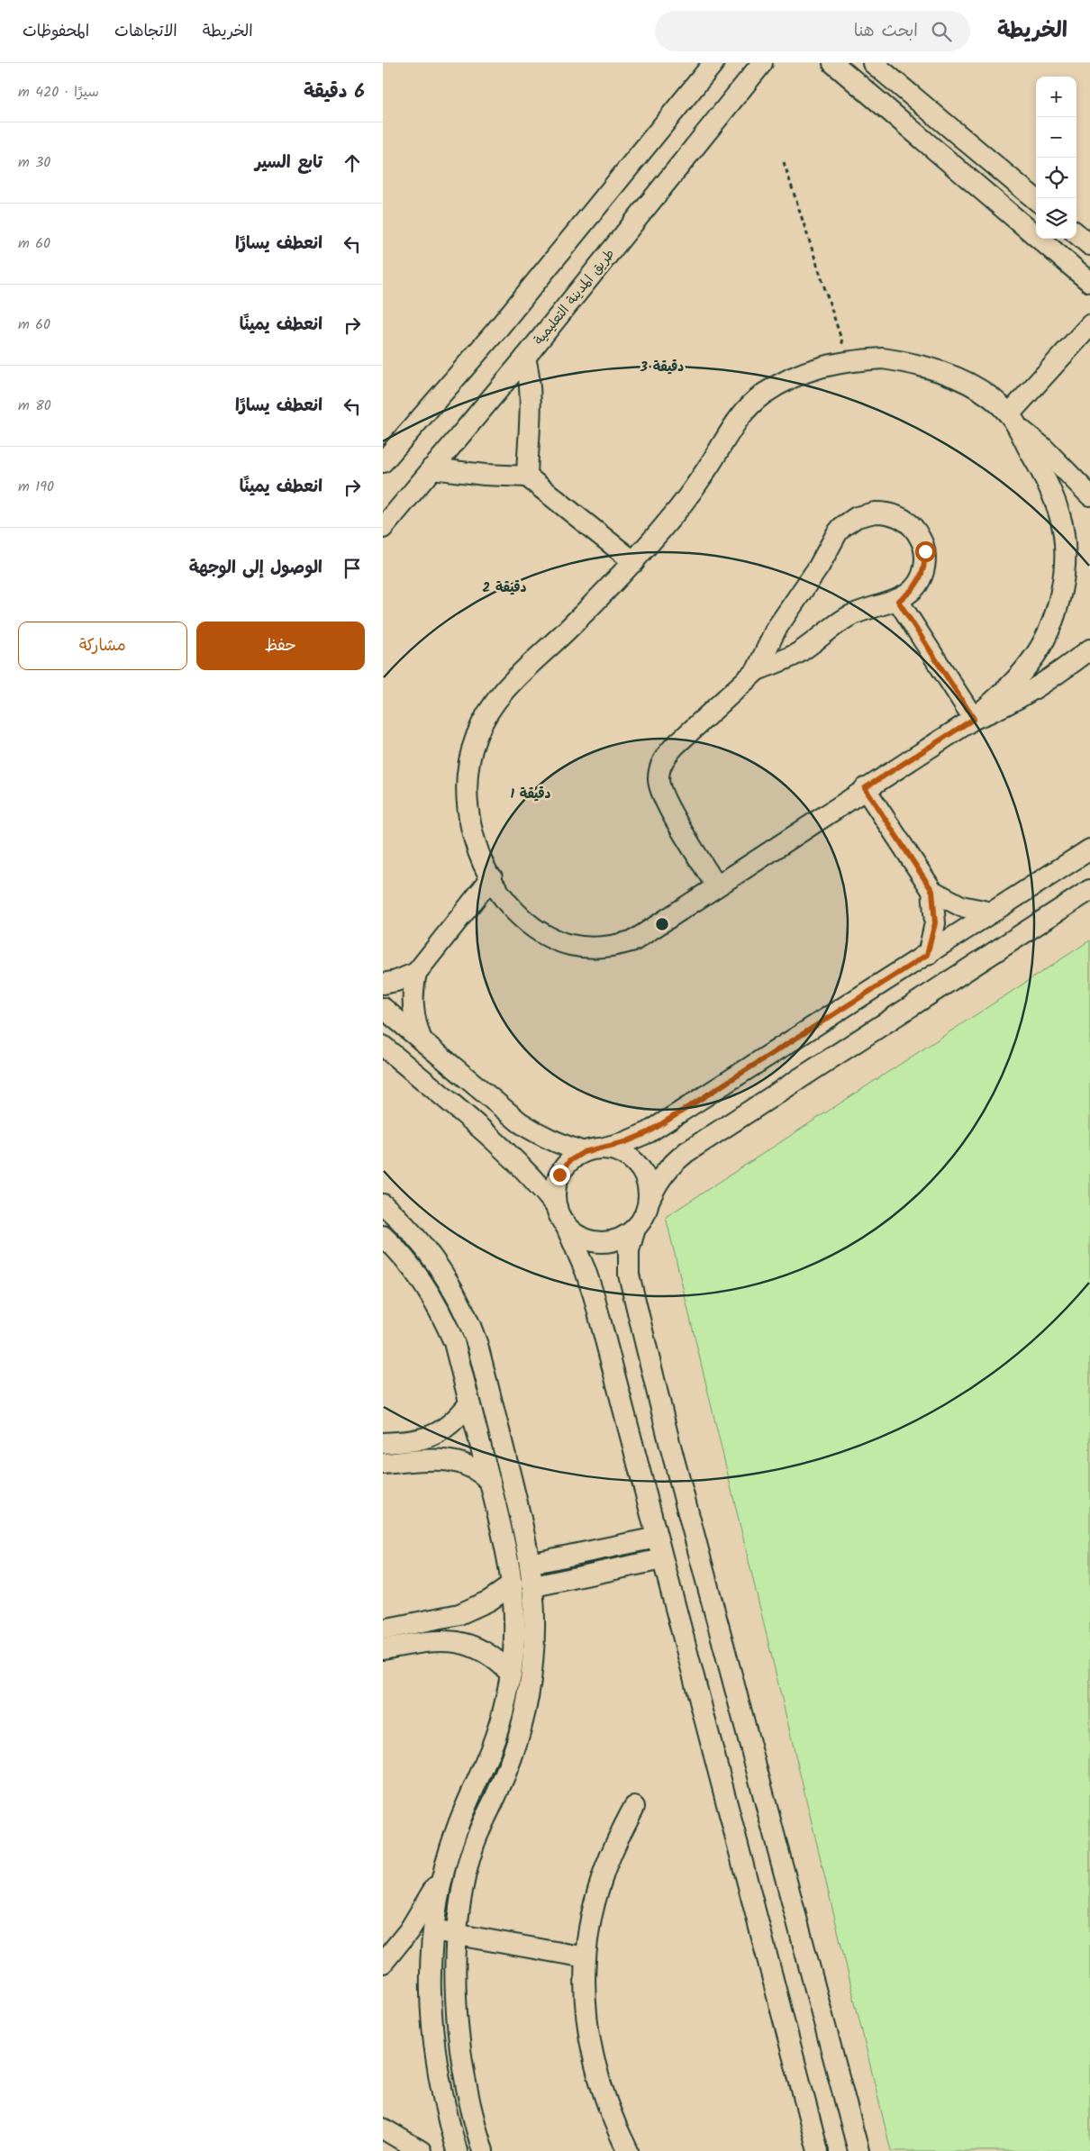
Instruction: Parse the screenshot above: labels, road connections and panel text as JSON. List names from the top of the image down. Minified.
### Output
{"streets":{"street":["طريق المدينة التعليمية"]},"page":{"header":"الخريطة","search":"ابحث هنا","nav":["الخريطة","الاتجاهات","المحفوظات"],"heading":["6 دقيقة","سيرًا · 420 m"],"map_buttons":["+","−"],"list":[["تابع السير","30 m"],["انعطف يسارًا","60 m"],["انعطف يمينًا","60 m"],["انعطف يسارًا","80 m"],["انعطف يمينًا","190 m"],"الوصول إلى الوجهة"],"buttons":["حفظ","مشاركة"]},"rings":["3 دقيقة","2 دقيقة","1 دقيقة"]}
